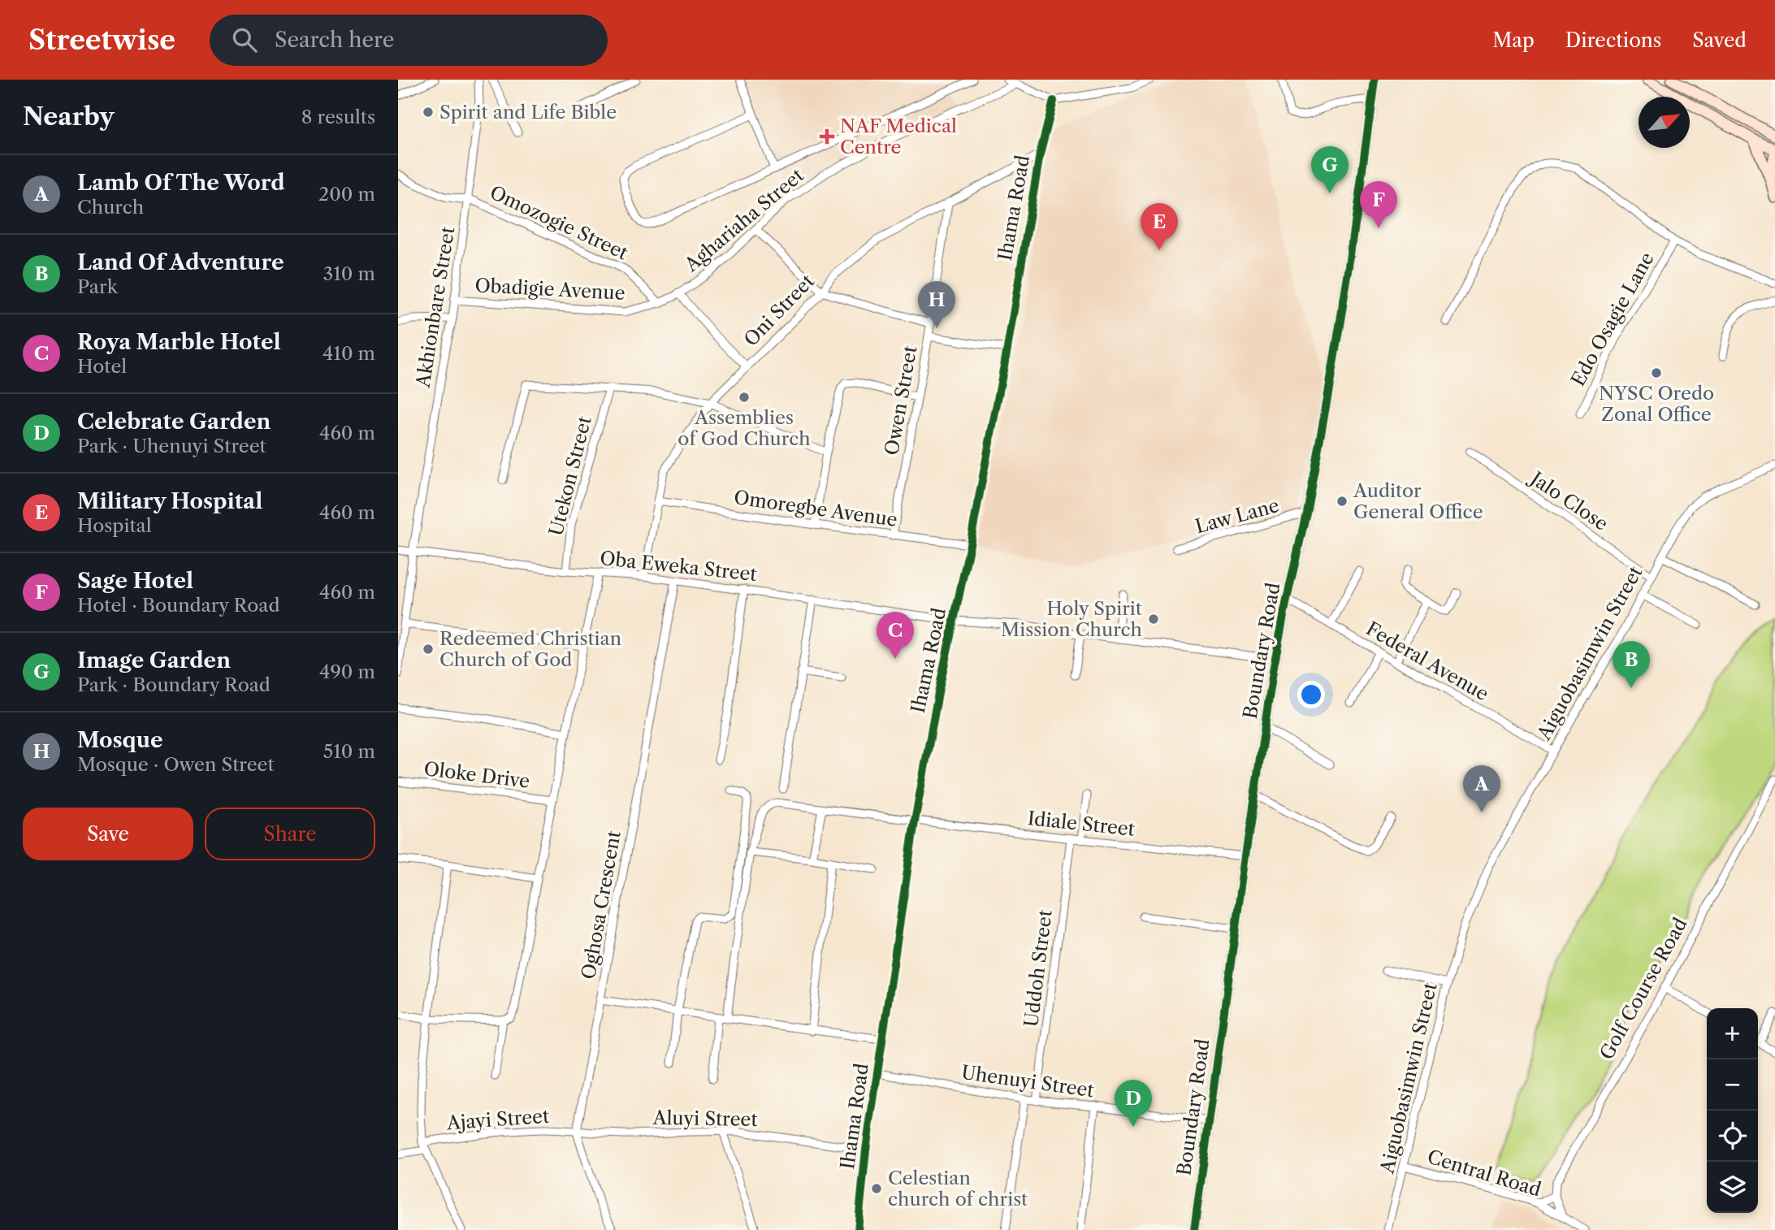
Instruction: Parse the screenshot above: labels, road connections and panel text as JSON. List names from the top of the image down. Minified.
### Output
{"streets":{"street":["Ihama Road","Aghariaha Street","Omozogie Street","Obadigie Avenue","Akhionbare Street","Oni Street","Edo Osagie Lane","Owen Street","Utekon Street","Jalo Close","Omoregbe Avenue","Law Lane","Oba Eweka Street","Boundary Road","Aiguobasimwin Street","Federal Avenue","Oloke Drive","Idiale Street","Oghosa Crescent","Uddoh Street","Golf Course Road","Uhenuyi Street","Aluyi Street","Ajayi Street","Central Road"]},"crossings":[["Ihama Road","Oni Street"],["Ihama Road","Omoregbe Avenue"],["Ihama Road","Oba Eweka Street"],["Ihama Road","Idiale Street"],["Ihama Road","Uhenuyi Street"],["Ihama Road","Aluyi Street"],["Aghariaha Street","Obadigie Avenue"],["Omozogie Street","Obadigie Avenue"],["Omozogie Street","Akhionbare Street"],["Obadigie Avenue","Akhionbare Street"],["Akhionbare Street","Oba Eweka Street"],["Oni Street","Owen Street"],["Oni Street","Omoregbe Avenue"],["Oni Street","Oba Eweka Street"],["Owen Street","Omoregbe Avenue"],["Utekon Street","Oba Eweka Street"],["Jalo Close","Aiguobasimwin Street"],["Law Lane","Boundary Road"],["Oba Eweka Street","Boundary Road"],["Oba Eweka Street","Oghosa Crescent"],["Boundary Road","Federal Avenue"],["Boundary Road","Idiale Street"],["Boundary Road","Uhenuyi Street"],["Aiguobasimwin Street","Federal Avenue"],["Aiguobasimwin Street","Central Road"],["Idiale Street","Uddoh Street"],["Oghosa Crescent","Aluyi Street"],["Oghosa Crescent","Ajayi Street"],["Uddoh Street","Uhenuyi Street"],["Aluyi Street","Ajayi Street"]],"places":{"other":["Spirit and Life Bible","NYSC Oredo Zonal Office","Assemblies of God Church","Auditor General Office","Holy Spirit Mission Church","Redeemed Christian Church of God","Celestian church of christ"],"health":["NAF Medical Centre"]},"north":"top right","page":{"header":"Streetwise","search":"Search here","nav":["Map","Directions","Saved"],"heading":["Nearby","8 results"],"pins":["G","F","E","H","C","B","A","D"],"list":[{"mark":"A","name":"Lamb Of The Word","note":"Church","value":"200 m"},{"mark":"B","name":"Land Of Adventure","note":"Park","value":"310 m"},{"mark":"C","name":"Roya Marble Hotel","note":"Hotel","value":"410 m"},{"mark":"D","name":"Celebrate Garden","note":"Park · Uhenuyi Street","value":"460 m"},{"mark":"E","name":"Military Hospital","note":"Hospital","value":"460 m"},{"mark":"F","name":"Sage Hotel","note":"Hotel · Boundary Road","value":"460 m"},{"mark":"G","name":"Image Garden","note":"Park · Boundary Road","value":"490 m"},{"mark":"H","name":"Mosque","note":"Mosque · Owen Street","value":"510 m"}],"buttons":["Save","Share"],"map_buttons":["+","−"]}}
